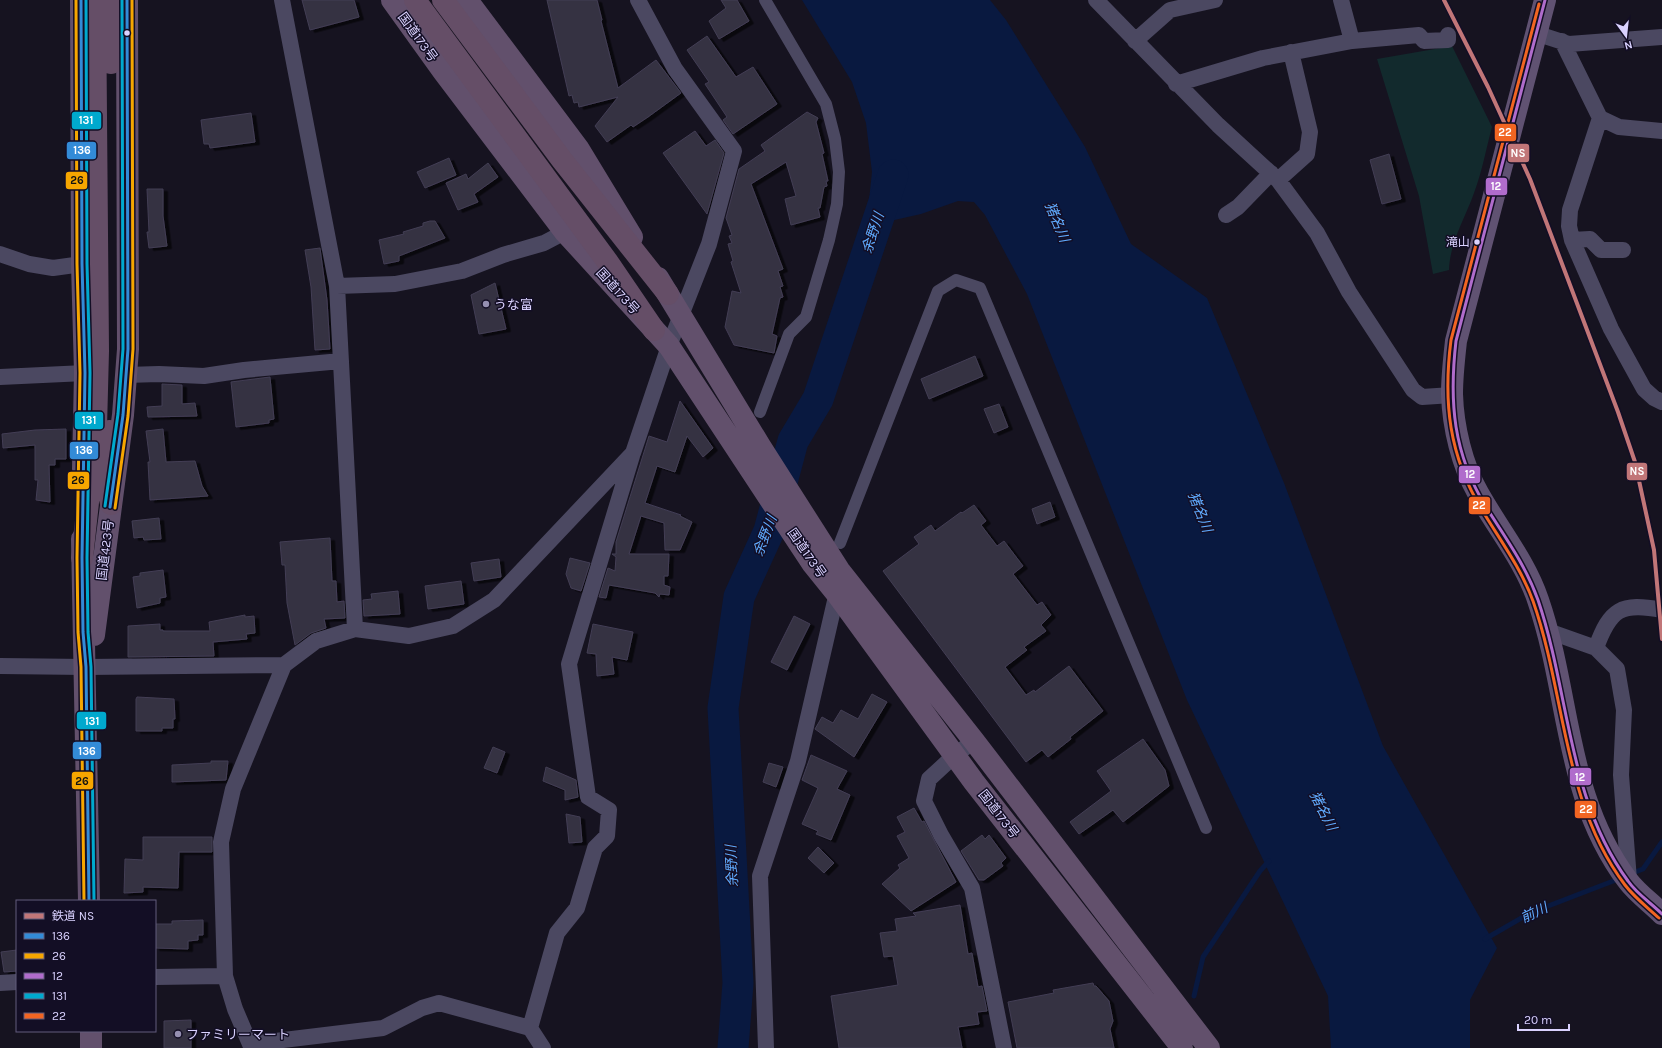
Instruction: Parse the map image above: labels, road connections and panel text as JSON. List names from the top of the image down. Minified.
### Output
{"streets":{"highway":["国道173号","国道423号"]},"water":["猪名川","余野川","前川"],"places":["滝山","うな富","ファミリーマート"],"lines":["rail line NS","transit line 136","transit line 26","transit line 12","transit line 131","transit line 22"],"legend":["鉄道 NS","136","26","12","131","22"],"scale_bar":"20 m","north":"bottom"}
